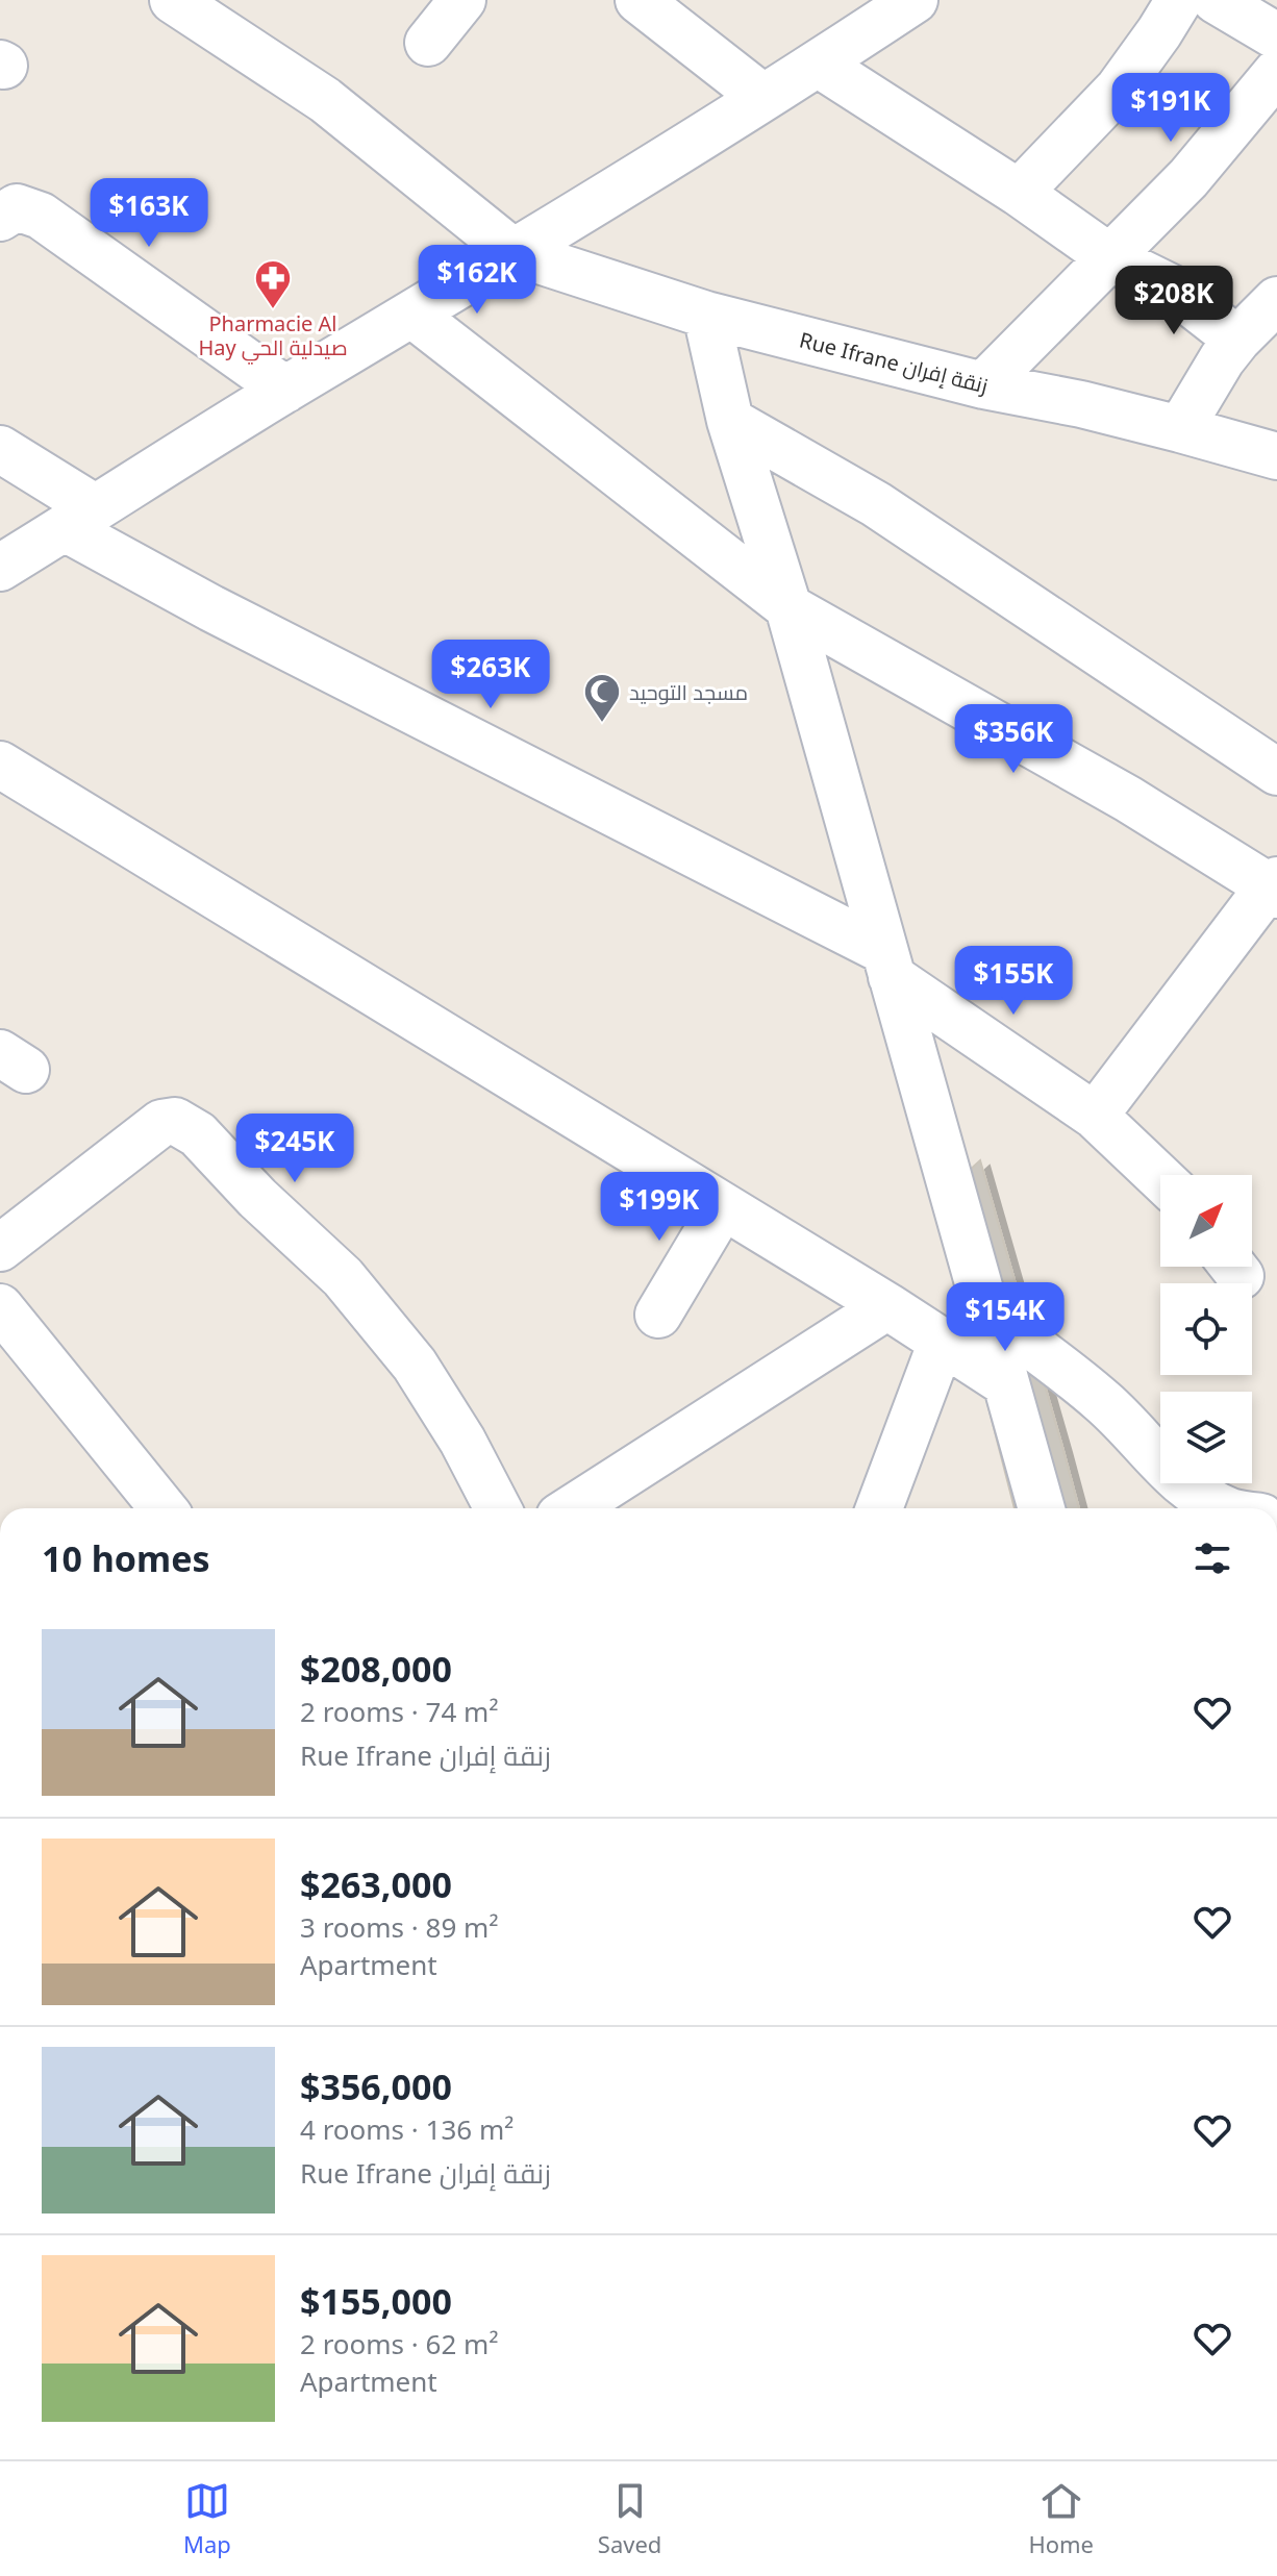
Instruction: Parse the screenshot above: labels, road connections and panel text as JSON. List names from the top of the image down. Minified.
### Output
{"streets":{"street":["Rue Ifrane زنقة إفران"]},"places":{"pharmacy":["Pharmacie Al Hay صيدلية الحي"],"mosque":["مسجد التوحيد"]},"north":"top right","page":{"price":["$191K","$163K","$162K","$208K","$263K","$356K","$155K","$245K","$199K","$154K"],"heading":"10 homes","list":[{"name":"$208,000","note":"2 rooms · 74 m² · Rue Ifrane زنقة إفران"},{"name":"$263,000","note":"3 rooms · 89 m² · Apartment"},{"name":"$356,000","note":"4 rooms · 136 m² · Rue Ifrane زنقة إفران"},{"name":"$155,000","note":"2 rooms · 62 m² · Apartment"}],"tabs":["Map","Saved","Home"]}}
